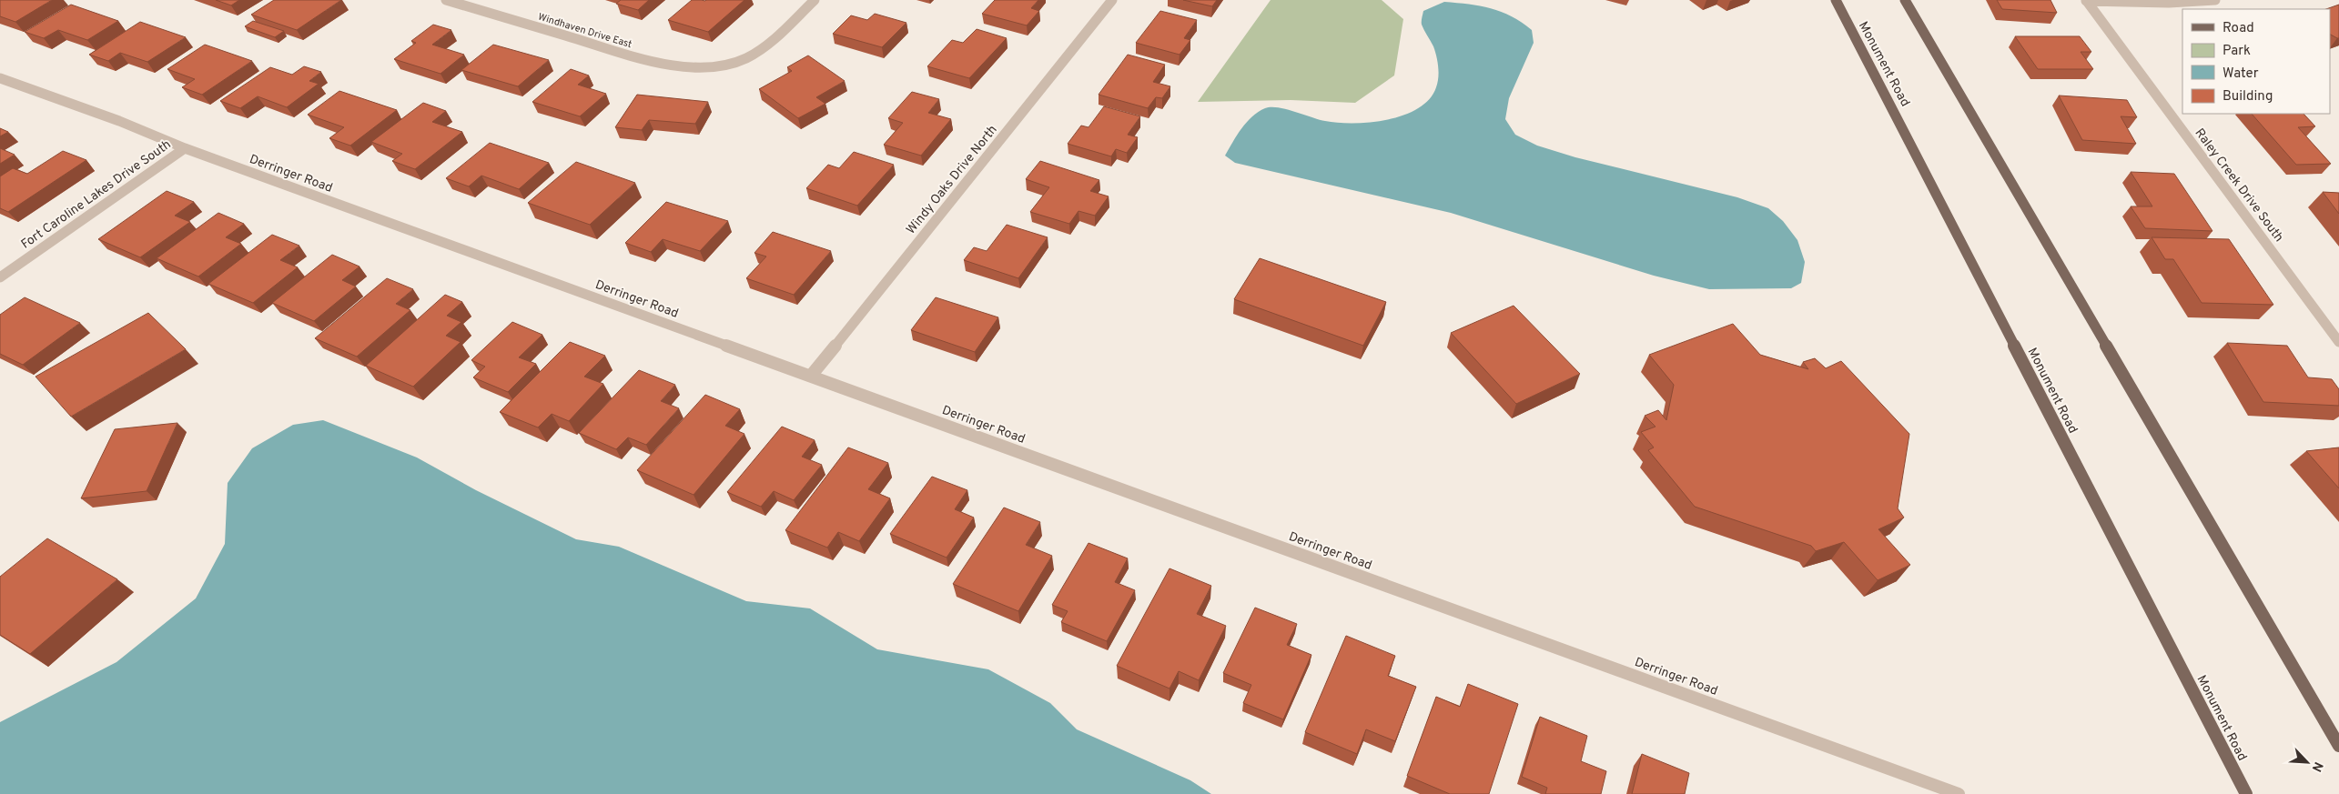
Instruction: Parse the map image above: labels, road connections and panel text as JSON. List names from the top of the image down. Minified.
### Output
{"streets":{"main road":["Monument Road"],"street":["Windhaven Drive East","Derringer Road","Windy Oaks Drive North","Raley Creek Drive South","Fort Caroline Lakes Drive South"]},"crossings":[["Derringer Road","Windy Oaks Drive North"],["Derringer Road","Fort Caroline Lakes Drive South"]],"legend":["Road","Park","Water","Building"],"north":"bottom right"}
